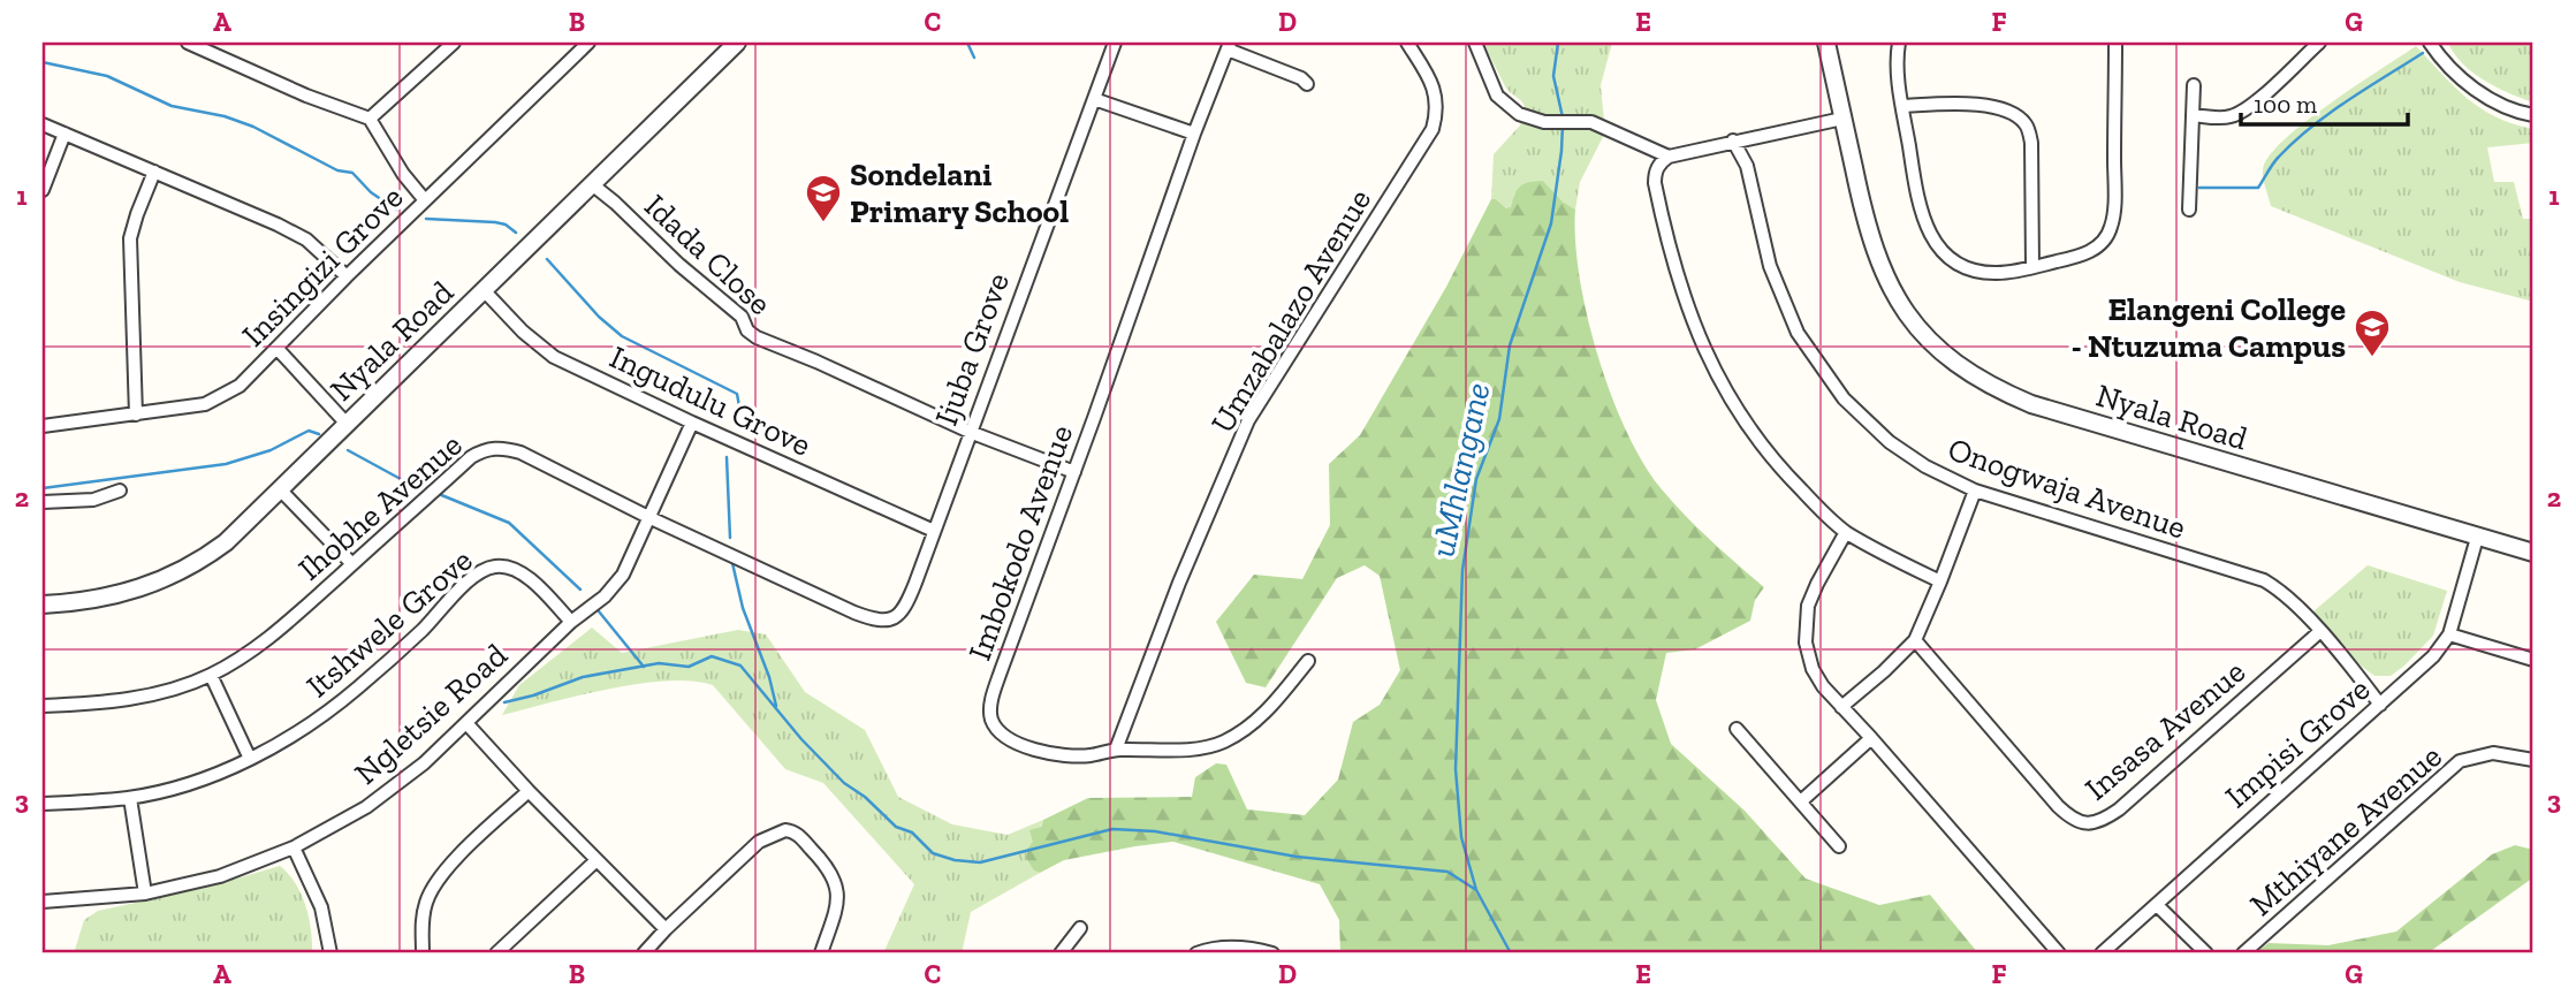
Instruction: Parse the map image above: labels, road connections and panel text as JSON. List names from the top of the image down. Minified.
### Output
{"streets":{"street":["Idada Close","Insingizi Grove","Umzabalazo Avenue","Nyala Road","Ijuba Grove","Ingudulu Grove","Onogwaja Avenue","Ihobhe Avenue","Imbokodo Avenue","Itshwele Grove","Ngletsie Road","Insasa Avenue","Impisi Grove","Mthiyane Avenue"]},"crossings":[["Idada Close","Nyala Road"],["Idada Close","Ijuba Grove"],["Idada Close","Imbokodo Avenue"],["Umzabalazo Avenue","Imbokodo Avenue"],["Nyala Road","Ingudulu Grove"],["Nyala Road","Impisi Grove"],["Ijuba Grove","Ingudulu Grove"],["Ijuba Grove","Ihobhe Avenue"],["Ingudulu Grove","Ngletsie Road"],["Onogwaja Avenue","Insasa Avenue"],["Onogwaja Avenue","Impisi Grove"],["Ihobhe Avenue","Ngletsie Road"],["Itshwele Grove","Ngletsie Road"]],"water":["uMhlangane"],"places":{"school or university":["Sondelani Primary School","Elangeni College - Ntuzuma Campus"]},"scale_bar":"100 m","grid":{"columns":["A","B","C","D","E","F","G"],"rows":["1","2","3"]}}
